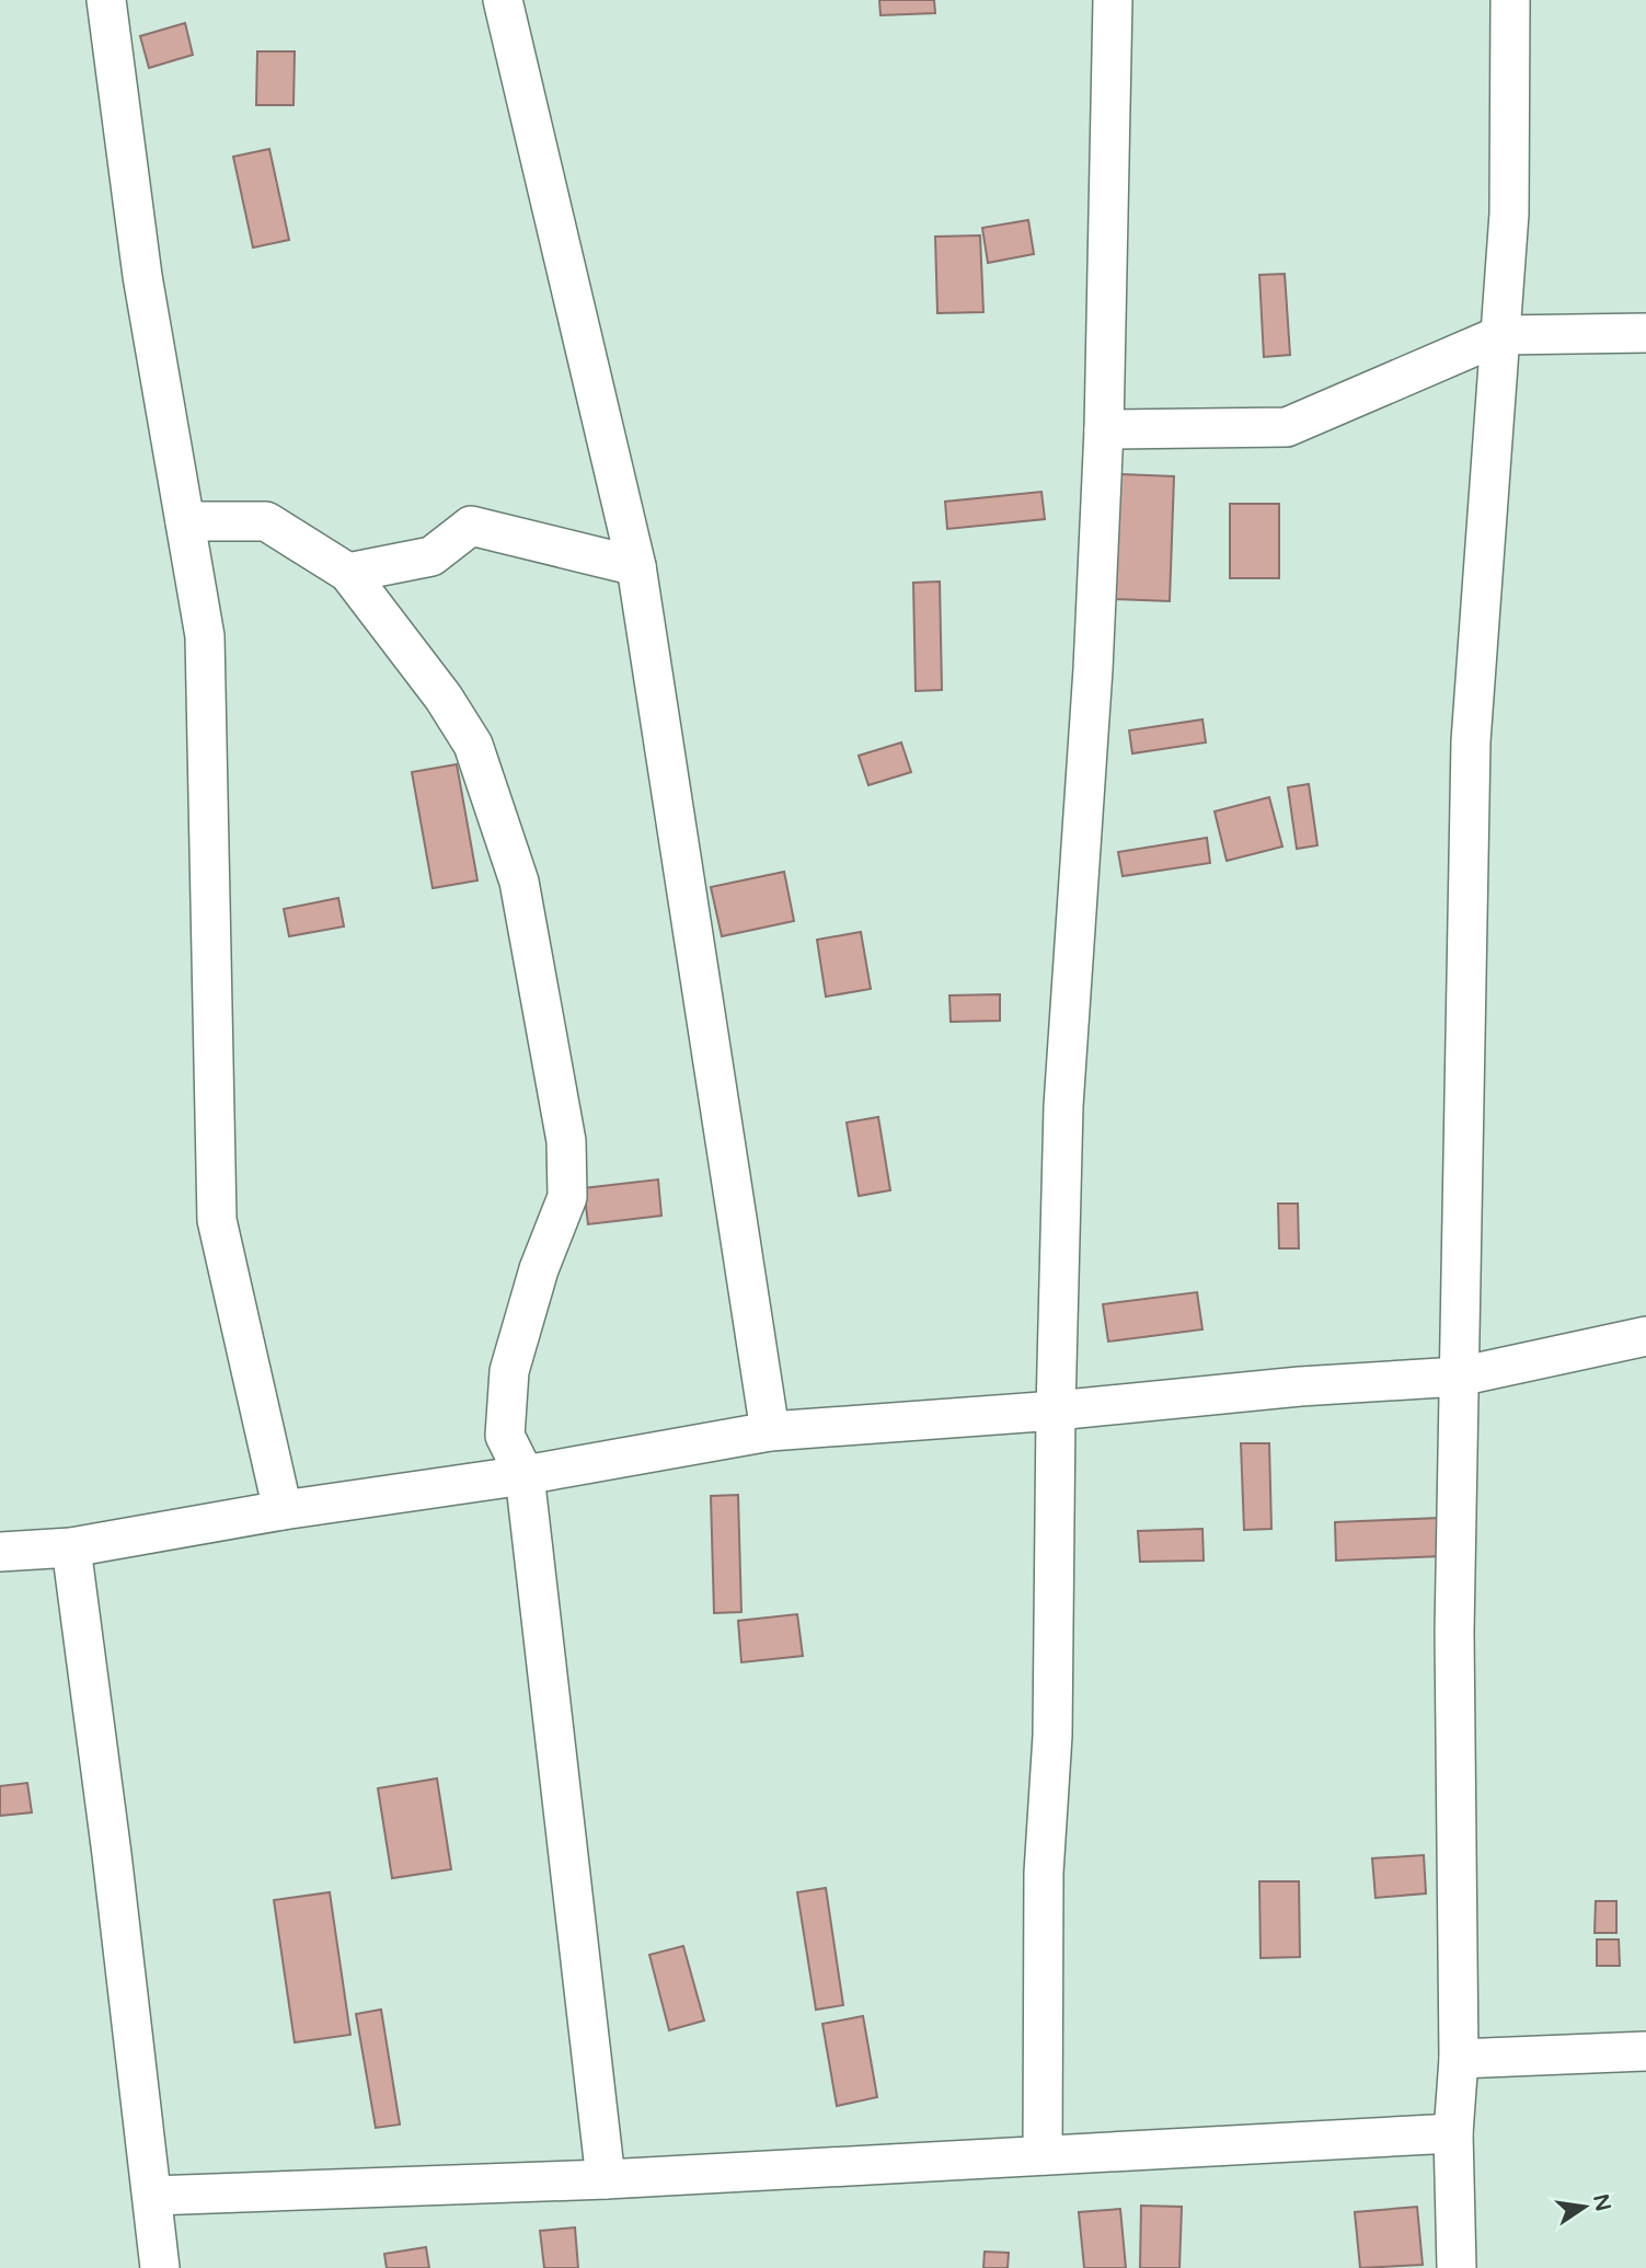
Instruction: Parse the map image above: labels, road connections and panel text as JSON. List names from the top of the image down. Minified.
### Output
{"north":"right"}
